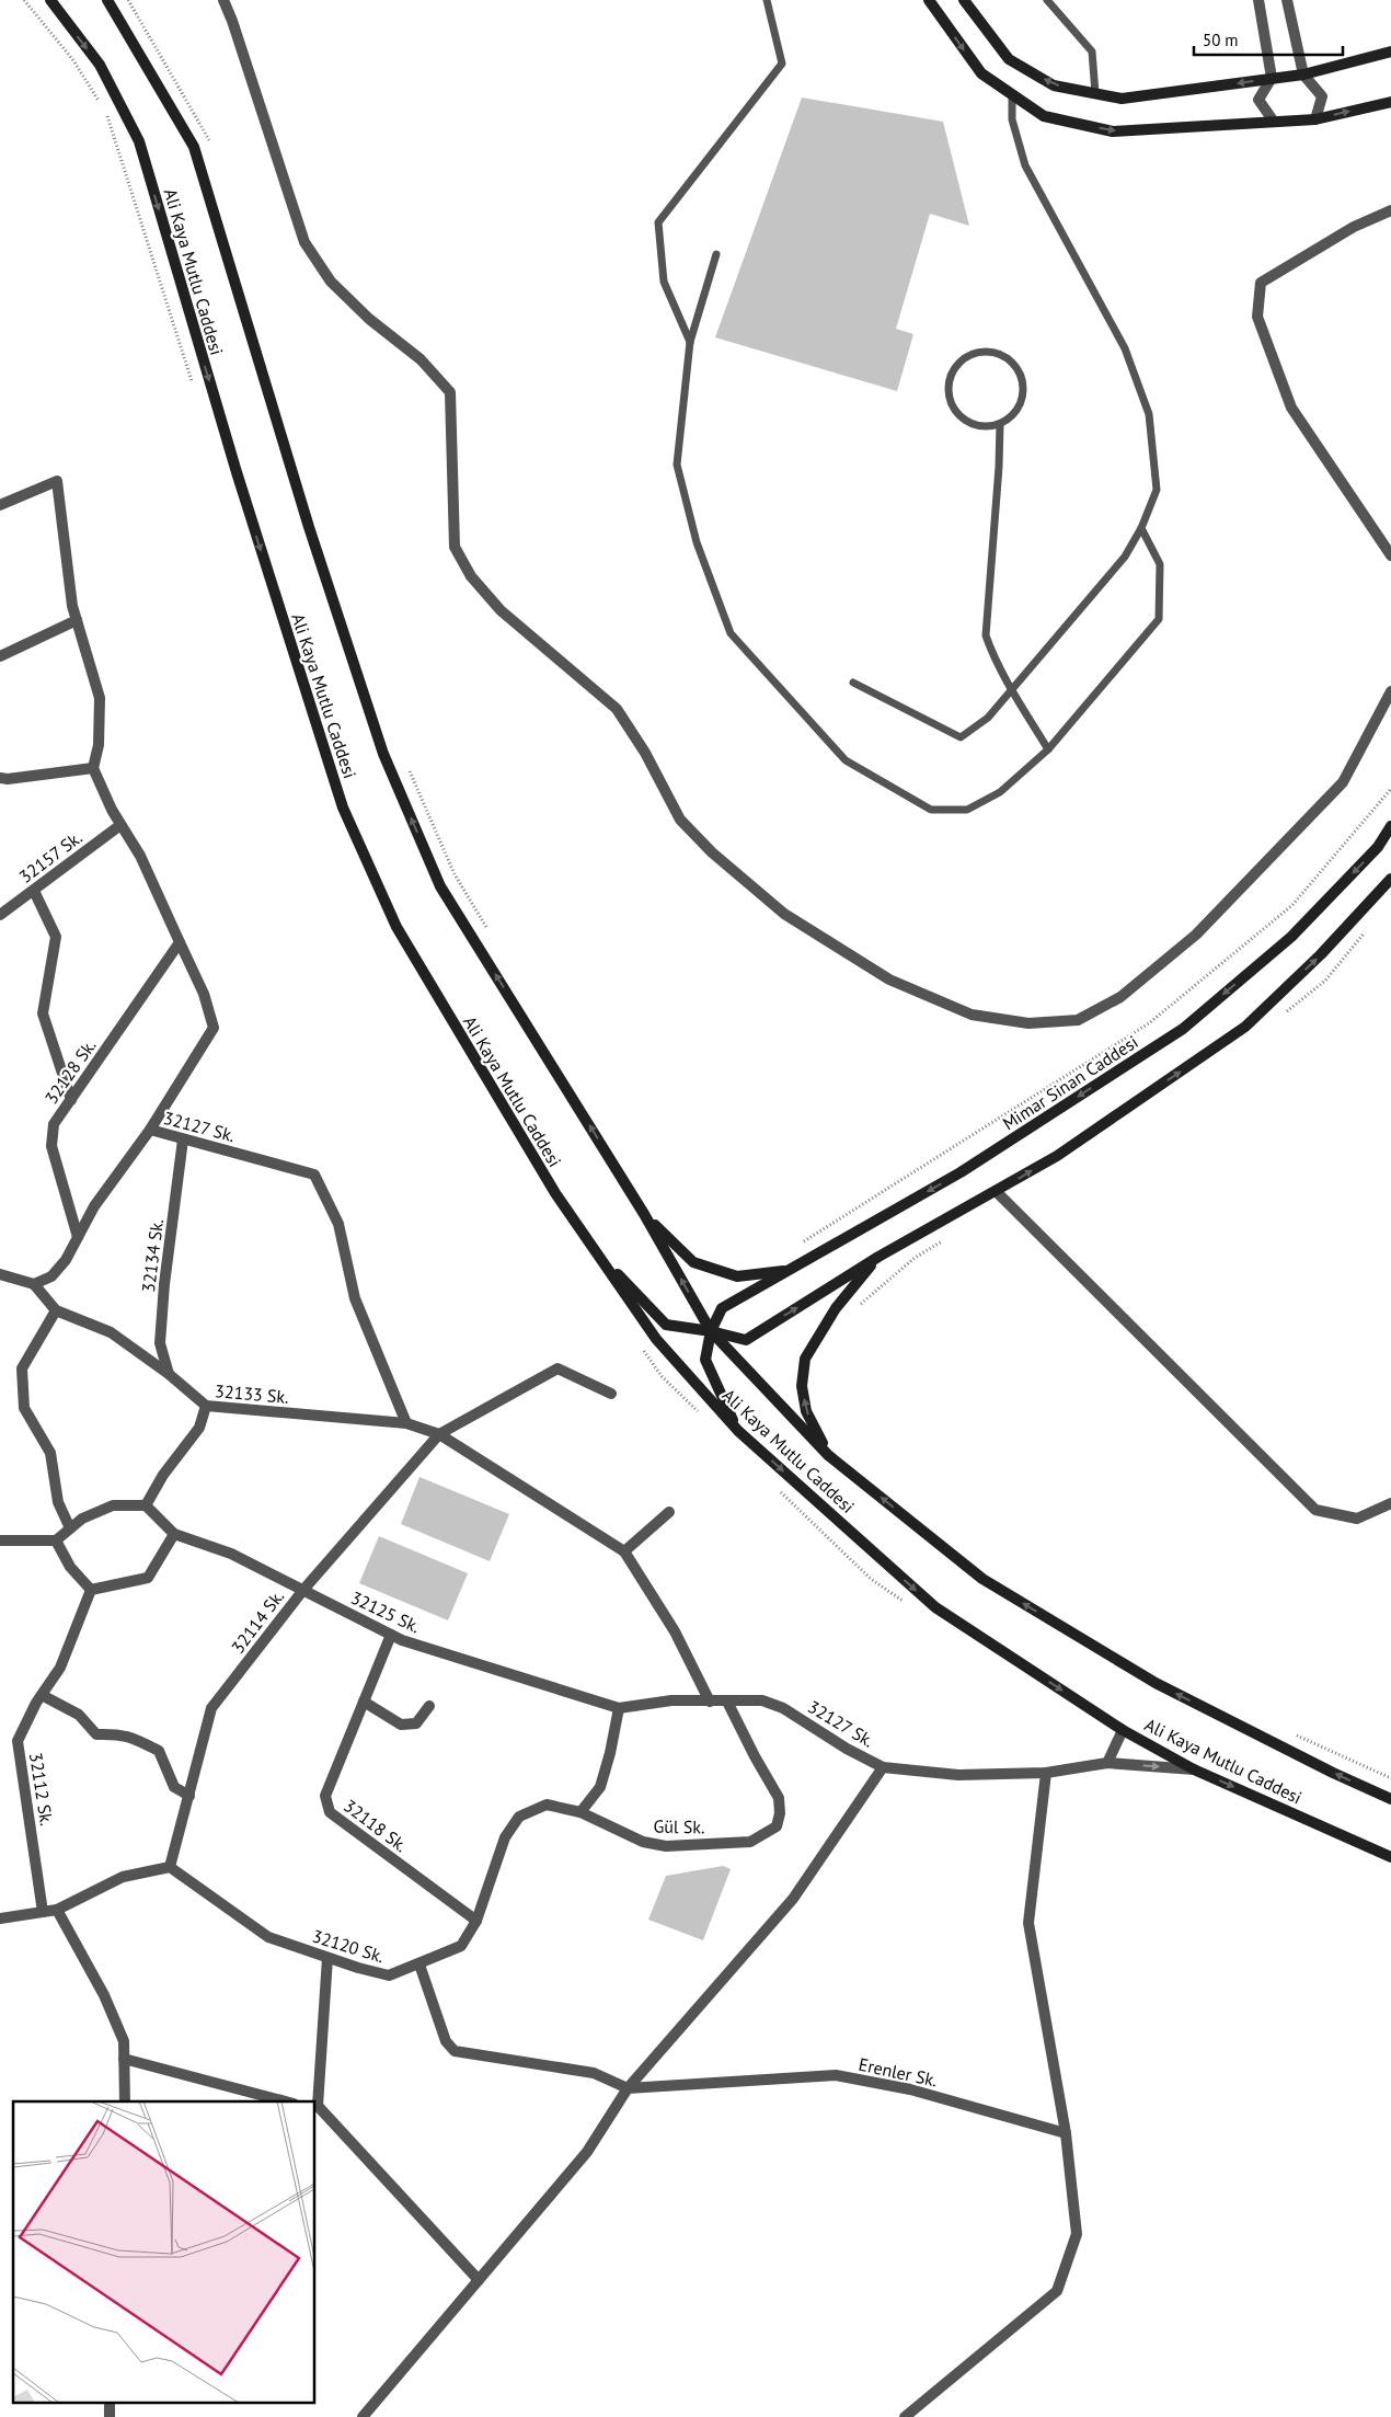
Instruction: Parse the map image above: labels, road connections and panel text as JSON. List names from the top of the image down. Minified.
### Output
{"streets":{"main road":["Ali Kaya Mutlu Caddesi","Mimar Sinan Caddesi"],"street":["32157 Sk.","32128 Sk.","32127 Sk.","32134 Sk.","32133 Sk.","32125 Sk.","32114 Sk.","32112 Sk.","32118 Sk.","Gül Sk.","32120 Sk.","Erenler Sk."]},"crossings":[["Ali Kaya Mutlu Caddesi","Mimar Sinan Caddesi"],["Ali Kaya Mutlu Caddesi","32127 Sk."],["32157 Sk.","32127 Sk."],["32128 Sk.","32127 Sk."],["32127 Sk.","32134 Sk."],["32127 Sk.","32133 Sk."],["32127 Sk.","32125 Sk."],["32127 Sk.","Gül Sk."],["32134 Sk.","32133 Sk."],["32133 Sk.","32114 Sk."],["32125 Sk.","32114 Sk."],["32125 Sk.","32112 Sk."],["32125 Sk.","32118 Sk."],["32114 Sk.","32120 Sk."],["32118 Sk.","32120 Sk."],["Gül Sk.","32120 Sk."],["32120 Sk.","Erenler Sk."]],"scale_bar":"50 m"}
